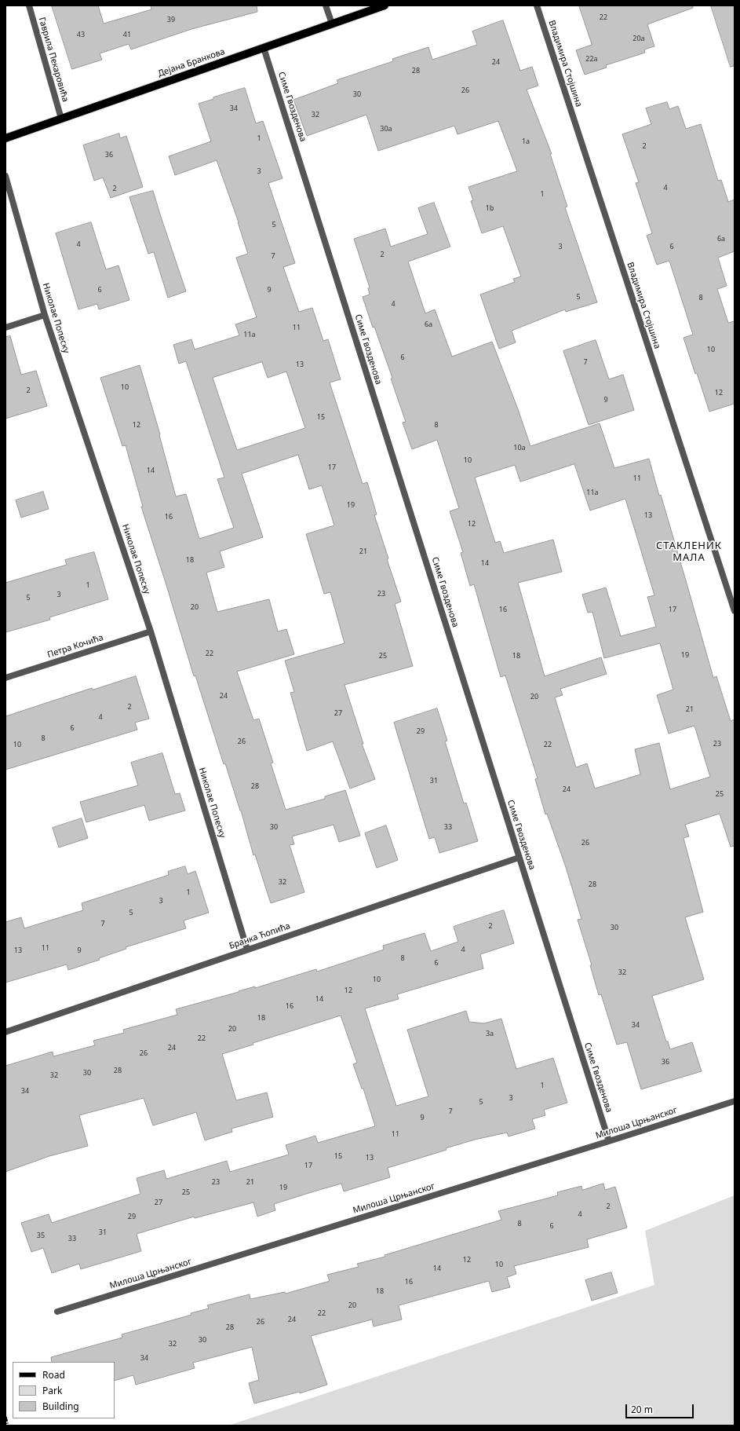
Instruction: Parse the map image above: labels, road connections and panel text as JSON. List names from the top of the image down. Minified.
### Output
{"streets":{"main road":["Дејана Бранкова"],"street":["Гаврила Пекаровића","Владимира Стојшина","Симе Гвозденова","Николае Попеску","Петра Кочића","Бранка Ћопића","Милоша Црњанског"]},"crossings":[["Гаврила Пекаровића","Дејана Бранкова"],["Дејана Бранкова","Симе Гвозденова"],["Симе Гвозденова","Бранка Ћопића"],["Симе Гвозденова","Милоша Црњанског"],["Николае Попеску","Петра Кочића"],["Николае Попеску","Бранка Ћопића"]],"districts":["СТАКЛЕНИК МАЛА"],"house_numbers":["22","39","43","41","20a","22a","24","28","26","30","34","32","30a","1","1a","2","36","3","4","2","1","1b","5","6a","4","3","6","2","7","6","9","5","8","4","6a","11","11a","10","6","7","13","10","2","12","9","15","12","8","10a","10","17","14","11","11a","19","13","16","12","21","18","14","1","23","3","5","20","16","17","22","19","25","18","24","20","2","21","27","4","6","29","8","26","23","10","22","31","28","24","25","30","33","26","32","28","1","3","5","7","2","30","11","4","13","9","8","6","32","10","12","14","16","18","34","20","3a","22","24","26","36","28","30","32","1","34","3","5","7","9","11","15","13","17","23","21","19","25","27","2","4","29","8","6","31","35","33","12","10","14","16","18","20","22","24","26","28","30","32","34"],"legend":["Road","Park","Building"],"scale_bar":"20 m"}
